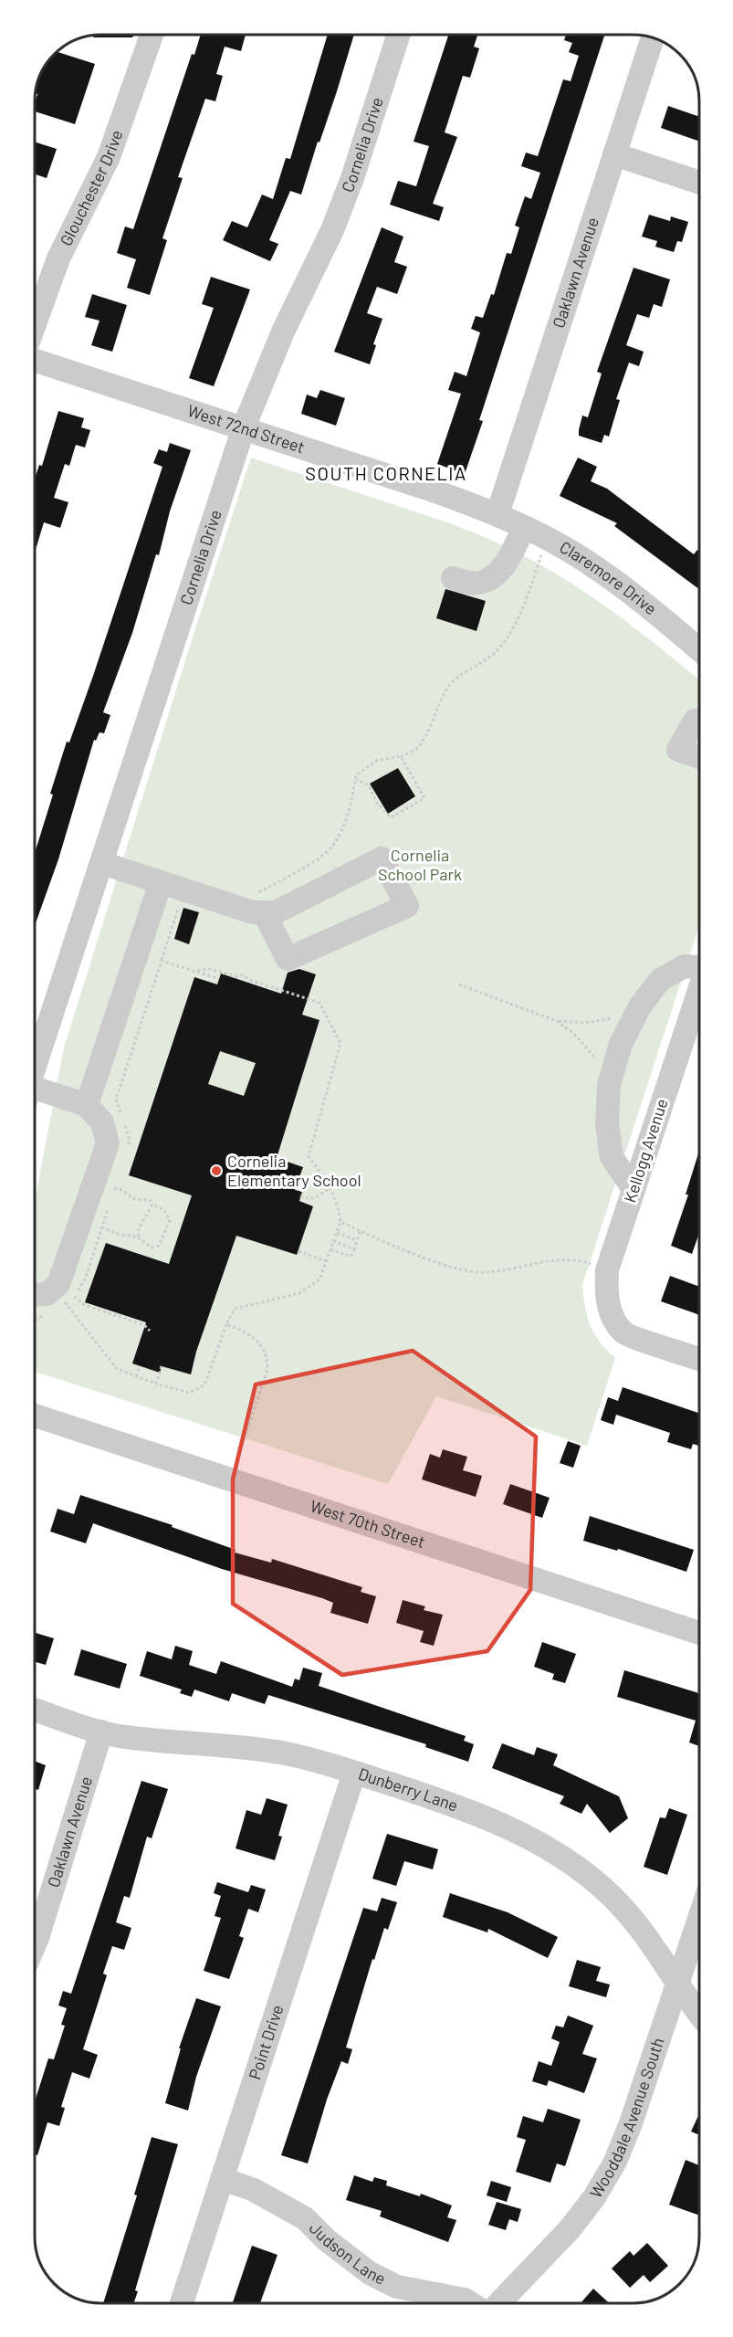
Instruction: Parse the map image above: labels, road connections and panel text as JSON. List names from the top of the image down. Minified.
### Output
{"streets":{"street":["Cornelia Drive","Glouchester Drive","Oaklawn Avenue","West 72nd Street","Claremore Drive","Kellogg Avenue","West 70th Street","Dunberry Lane","Point Drive","Wooddale Avenue South","Judson Lane"]},"crossings":[["Cornelia Drive","West 72nd Street"],["Oaklawn Avenue","West 72nd Street"],["Oaklawn Avenue","Claremore Drive"],["Oaklawn Avenue","Dunberry Lane"],["West 72nd Street","Claremore Drive"],["Dunberry Lane","Point Drive"],["Dunberry Lane","Wooddale Avenue South"],["Point Drive","Judson Lane"]],"districts":["SOUTH CORNELIA"],"parks":["Cornelia School Park"],"places":["Cornelia Elementary School"]}
